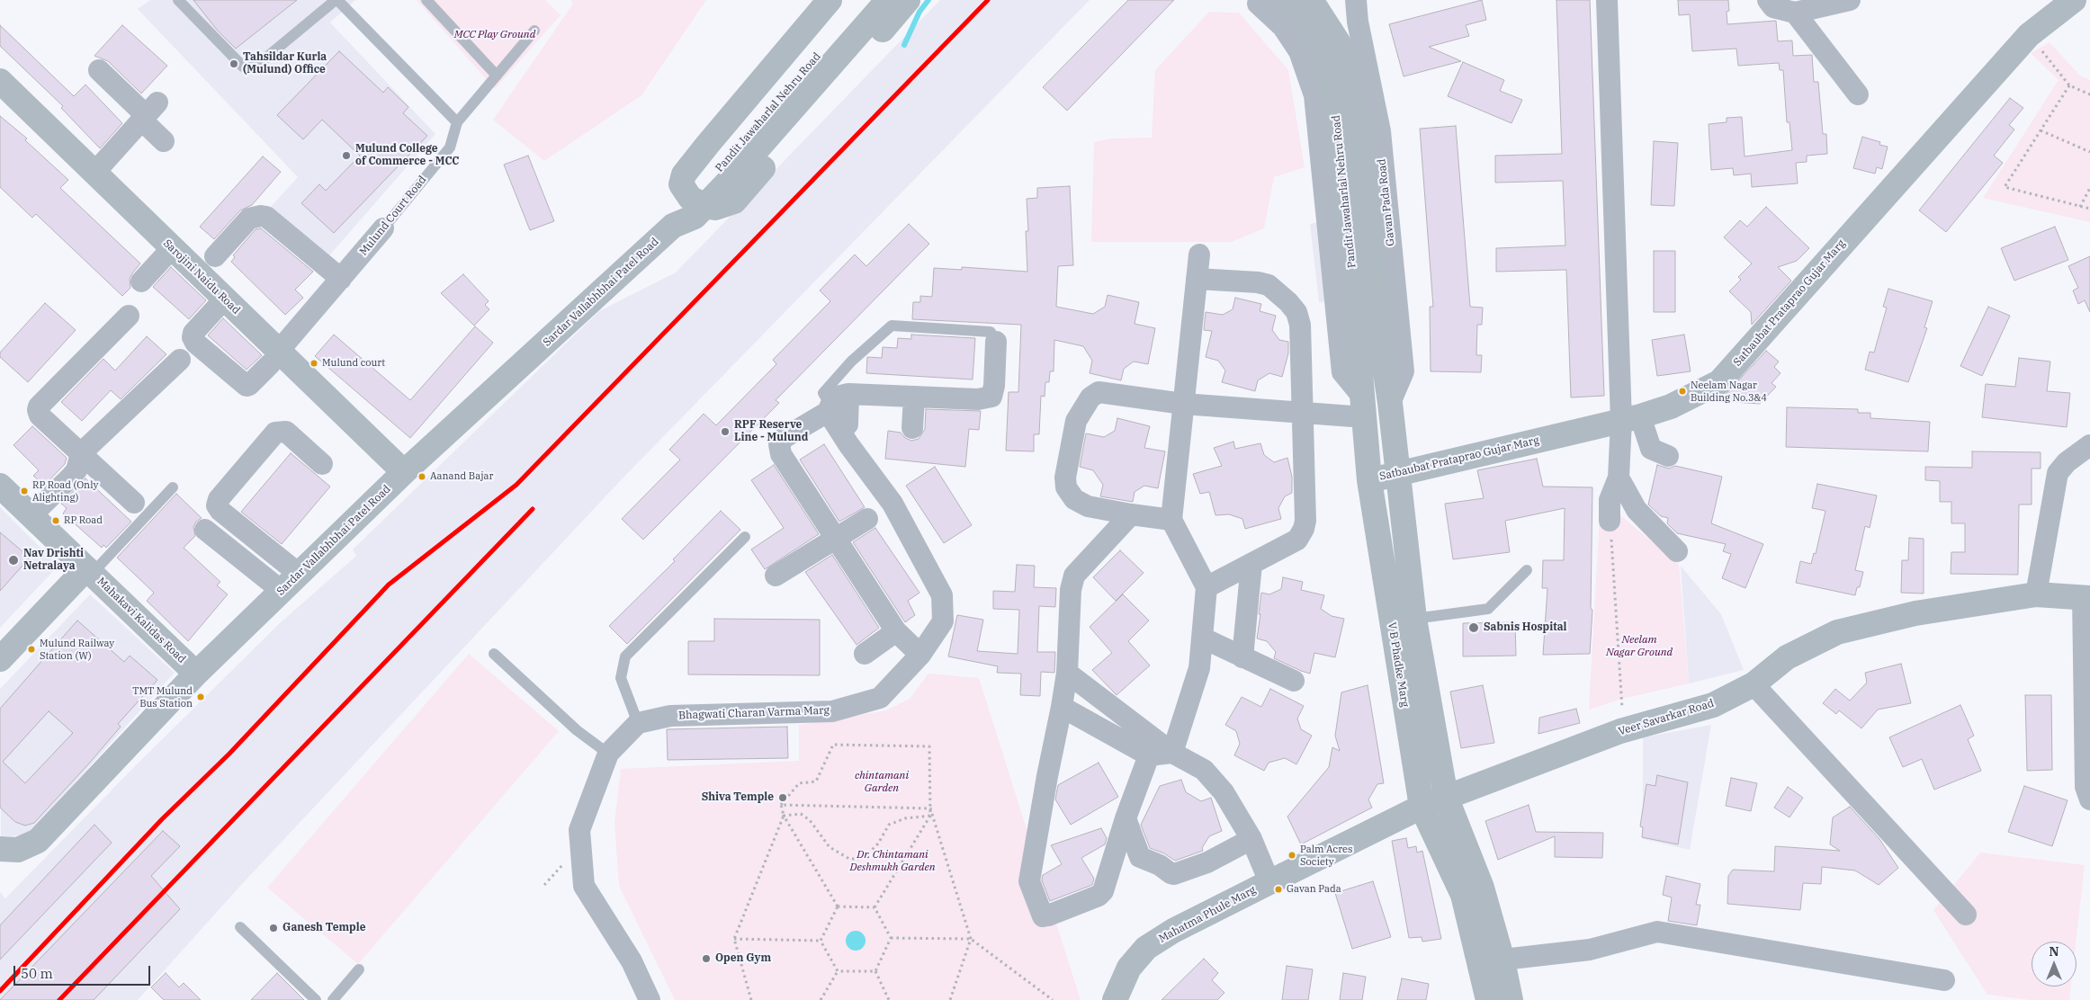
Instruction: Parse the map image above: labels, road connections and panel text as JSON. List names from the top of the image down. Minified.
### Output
{"streets":{"main road":["Pandit Jawaharlal Nehru Road","Sarojini Naidu Road","Sardar Vallabhbhai Patel Road","Satbaubat Prataprao Gujar Marg","Mahakavi Kalidas Road","V B Phadke Marg","Veer Savarkar Road","Mahatma Phule Marg"],"street":["Gavan Pada Road","Mulund Court Road","Bhagwati Charan Varma Marg"]},"crossings":[["Pandit Jawaharlal Nehru Road","Sardar Vallabhbhai Patel Road"],["Pandit Jawaharlal Nehru Road","V B Phadke Marg"],["Gavan Pada Road","V B Phadke Marg"],["Mulund Court Road","Sarojini Naidu Road"],["Sarojini Naidu Road","Sardar Vallabhbhai Patel Road"],["Sardar Vallabhbhai Patel Road","Mahakavi Kalidas Road"],["Satbaubat Prataprao Gujar Marg","V B Phadke Marg"],["V B Phadke Marg","Veer Savarkar Road"],["V B Phadke Marg","Mahatma Phule Marg"],["Veer Savarkar Road","Mahatma Phule Marg"]],"parks":["MCC Play Ground","Neelam Nagar Ground","chintamani Garden","Dr. Chintamani Deshmukh Garden"],"places":["Tahsildar Kurla (Mulund) Office","Mulund College of Commerce - MCC","Mulund court","Neelam Nagar Building No.3&4","RPF Reserve Line - Mulund","Aanand Bajar","RP Road (Only Alighting)","RP Road","Nav Drishti Netralaya","Sabnis Hospital","Mulund Railway Station (W)","TMT Mulund Bus Station","Shiva Temple","Palm Acres Society","Gavan Pada","Ganesh Temple","Open Gym"],"scale_bar":"50 m","north":"top"}
